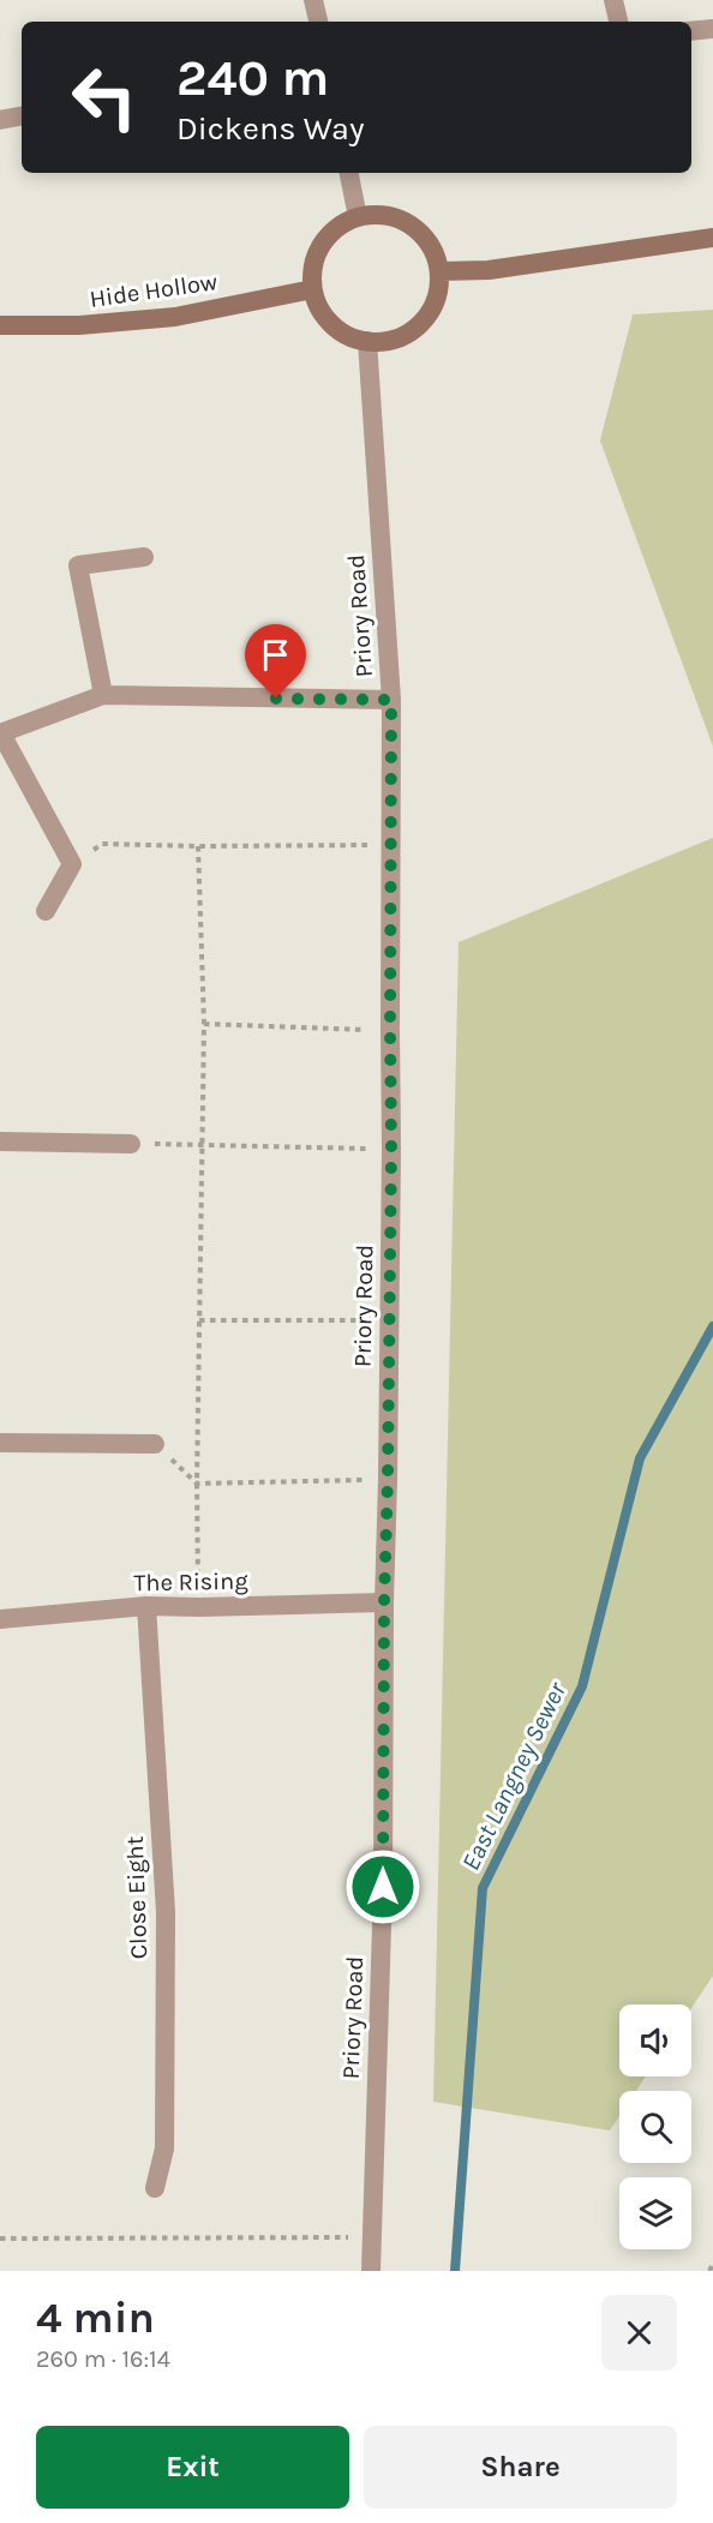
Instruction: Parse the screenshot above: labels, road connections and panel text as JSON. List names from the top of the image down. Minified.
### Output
{"streets":{"main road":["Hide Hollow"],"street":["Priory Road","The Rising","Close Eight"]},"crossings":[["Hide Hollow","Priory Road"],["Priory Road","The Rising"],["The Rising","Close Eight"]],"water":["East Langney Sewer"],"page":{"turn":["240 m","Dickens Way"],"heading":["4 min","260 m · 16:14"],"buttons":["Exit","Share"]}}
